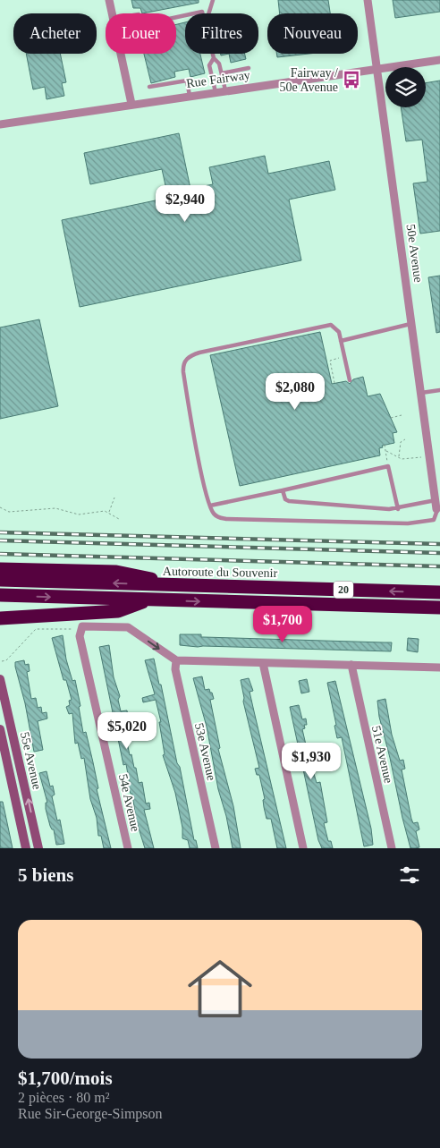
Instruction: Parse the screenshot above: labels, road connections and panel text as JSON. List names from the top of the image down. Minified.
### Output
{"streets":{"highway":["Autoroute du Souvenir","20"],"street":["Rue Fairway","50e Avenue","53e Avenue","51e Avenue","55e Avenue","54e Avenue"]},"crossings":[["Rue Fairway","50e Avenue"]],"places":{"bus stop":["Fairway / 50e Avenue"]},"page":{"chip":["Acheter","Louer","Filtres","Nouveau"],"price":["$2,940","$2,080","$1,700","$5,020","$1,930"],"heading":"5 biens","list":[{"name":"$1,700/mois","note":"2 pièces · 80 m² · Rue Sir-George-Simpson"}]}}
